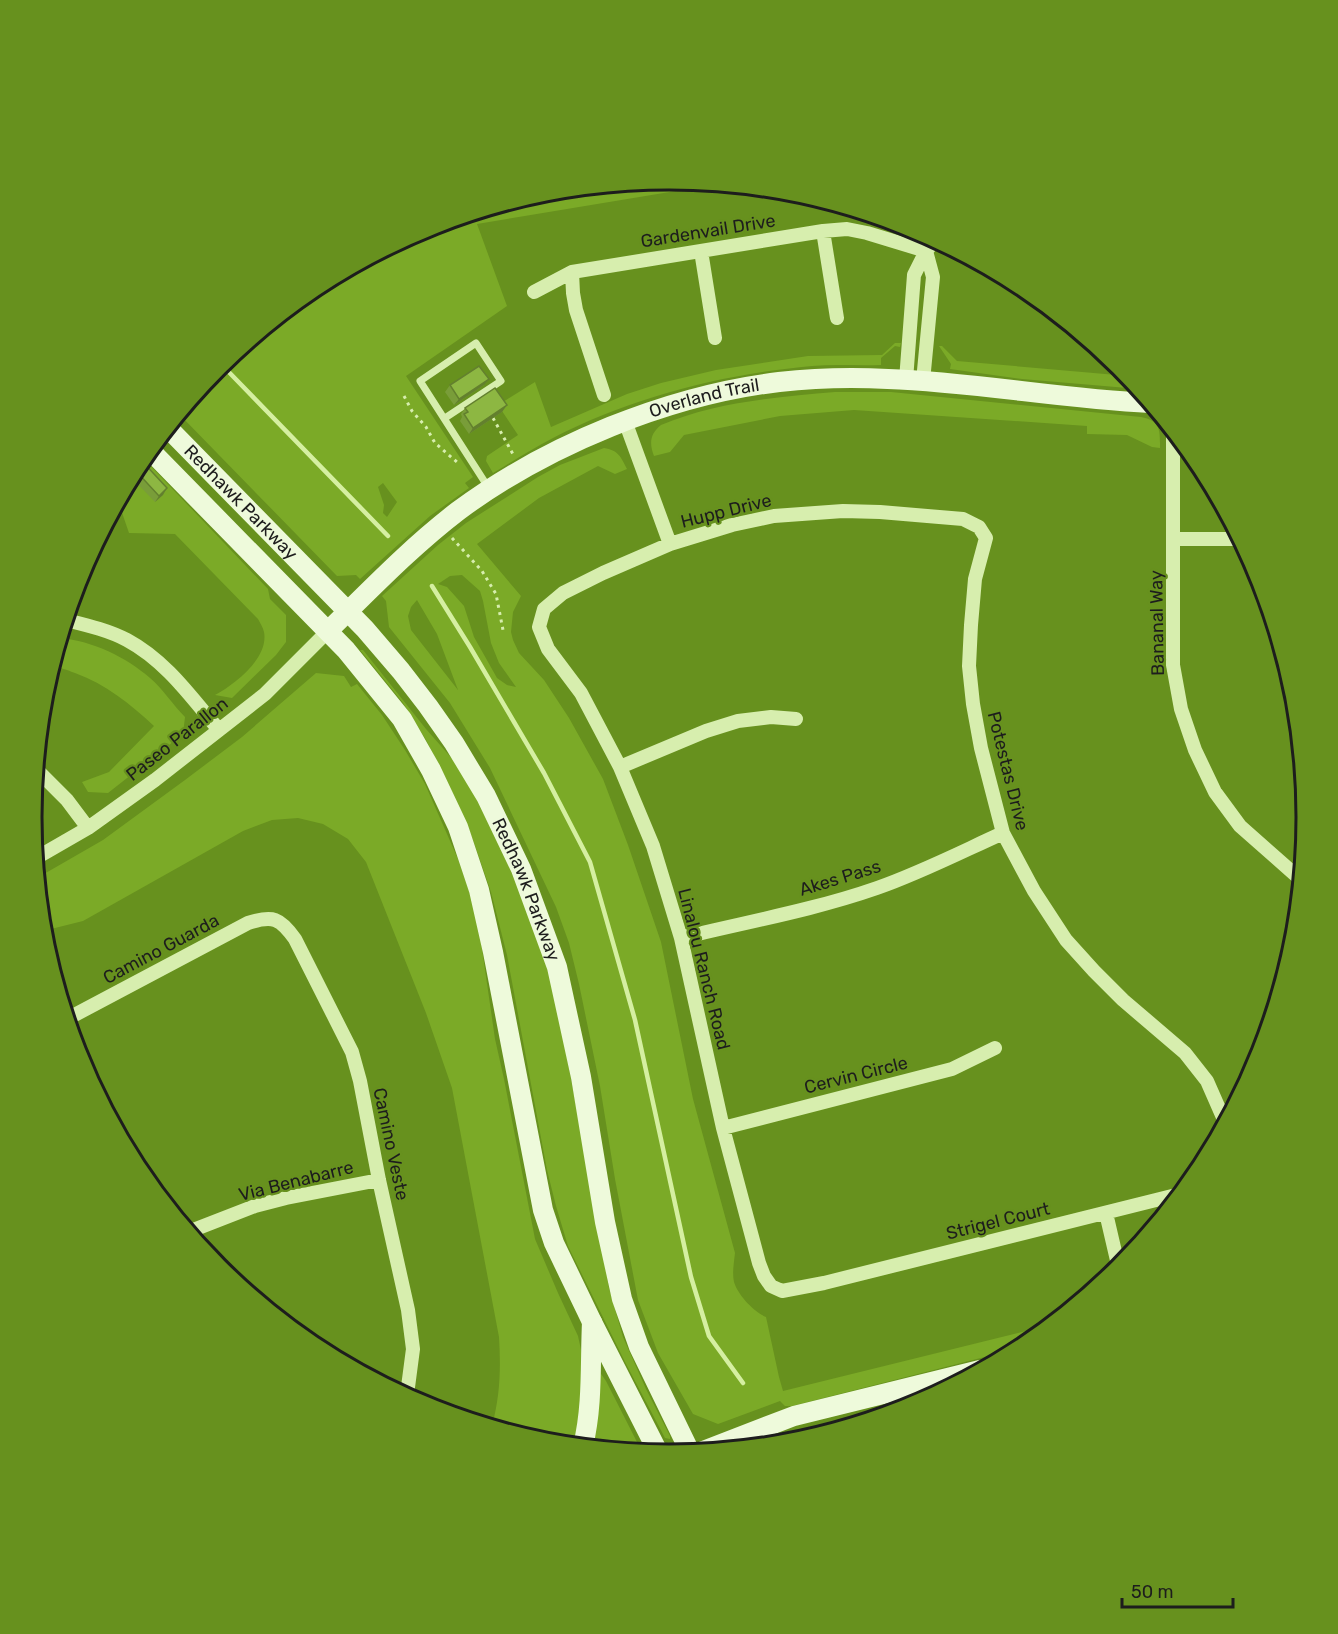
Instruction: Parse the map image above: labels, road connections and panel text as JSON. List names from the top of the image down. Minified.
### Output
{"streets":{"main road":["Overland Trail","Redhawk Parkway"],"street":["Gardenvail Drive","Hupp Drive","Bananal Way","Paseo Parallon","Potestas Drive","Akes Pass","Camino Guarda","Linalou Ranch Road","Cervin Circle","Camino Veste","Via Benabarre","Strigel Court"]},"crossings":[["Overland Trail","Redhawk Parkway"],["Overland Trail","Paseo Parallon"],["Redhawk Parkway","Paseo Parallon"],["Hupp Drive","Potestas Drive"],["Hupp Drive","Linalou Ranch Road"],["Potestas Drive","Akes Pass"],["Akes Pass","Linalou Ranch Road"],["Camino Guarda","Camino Veste"],["Linalou Ranch Road","Cervin Circle"],["Linalou Ranch Road","Strigel Court"],["Camino Veste","Via Benabarre"]],"scale_bar":"50 m"}
